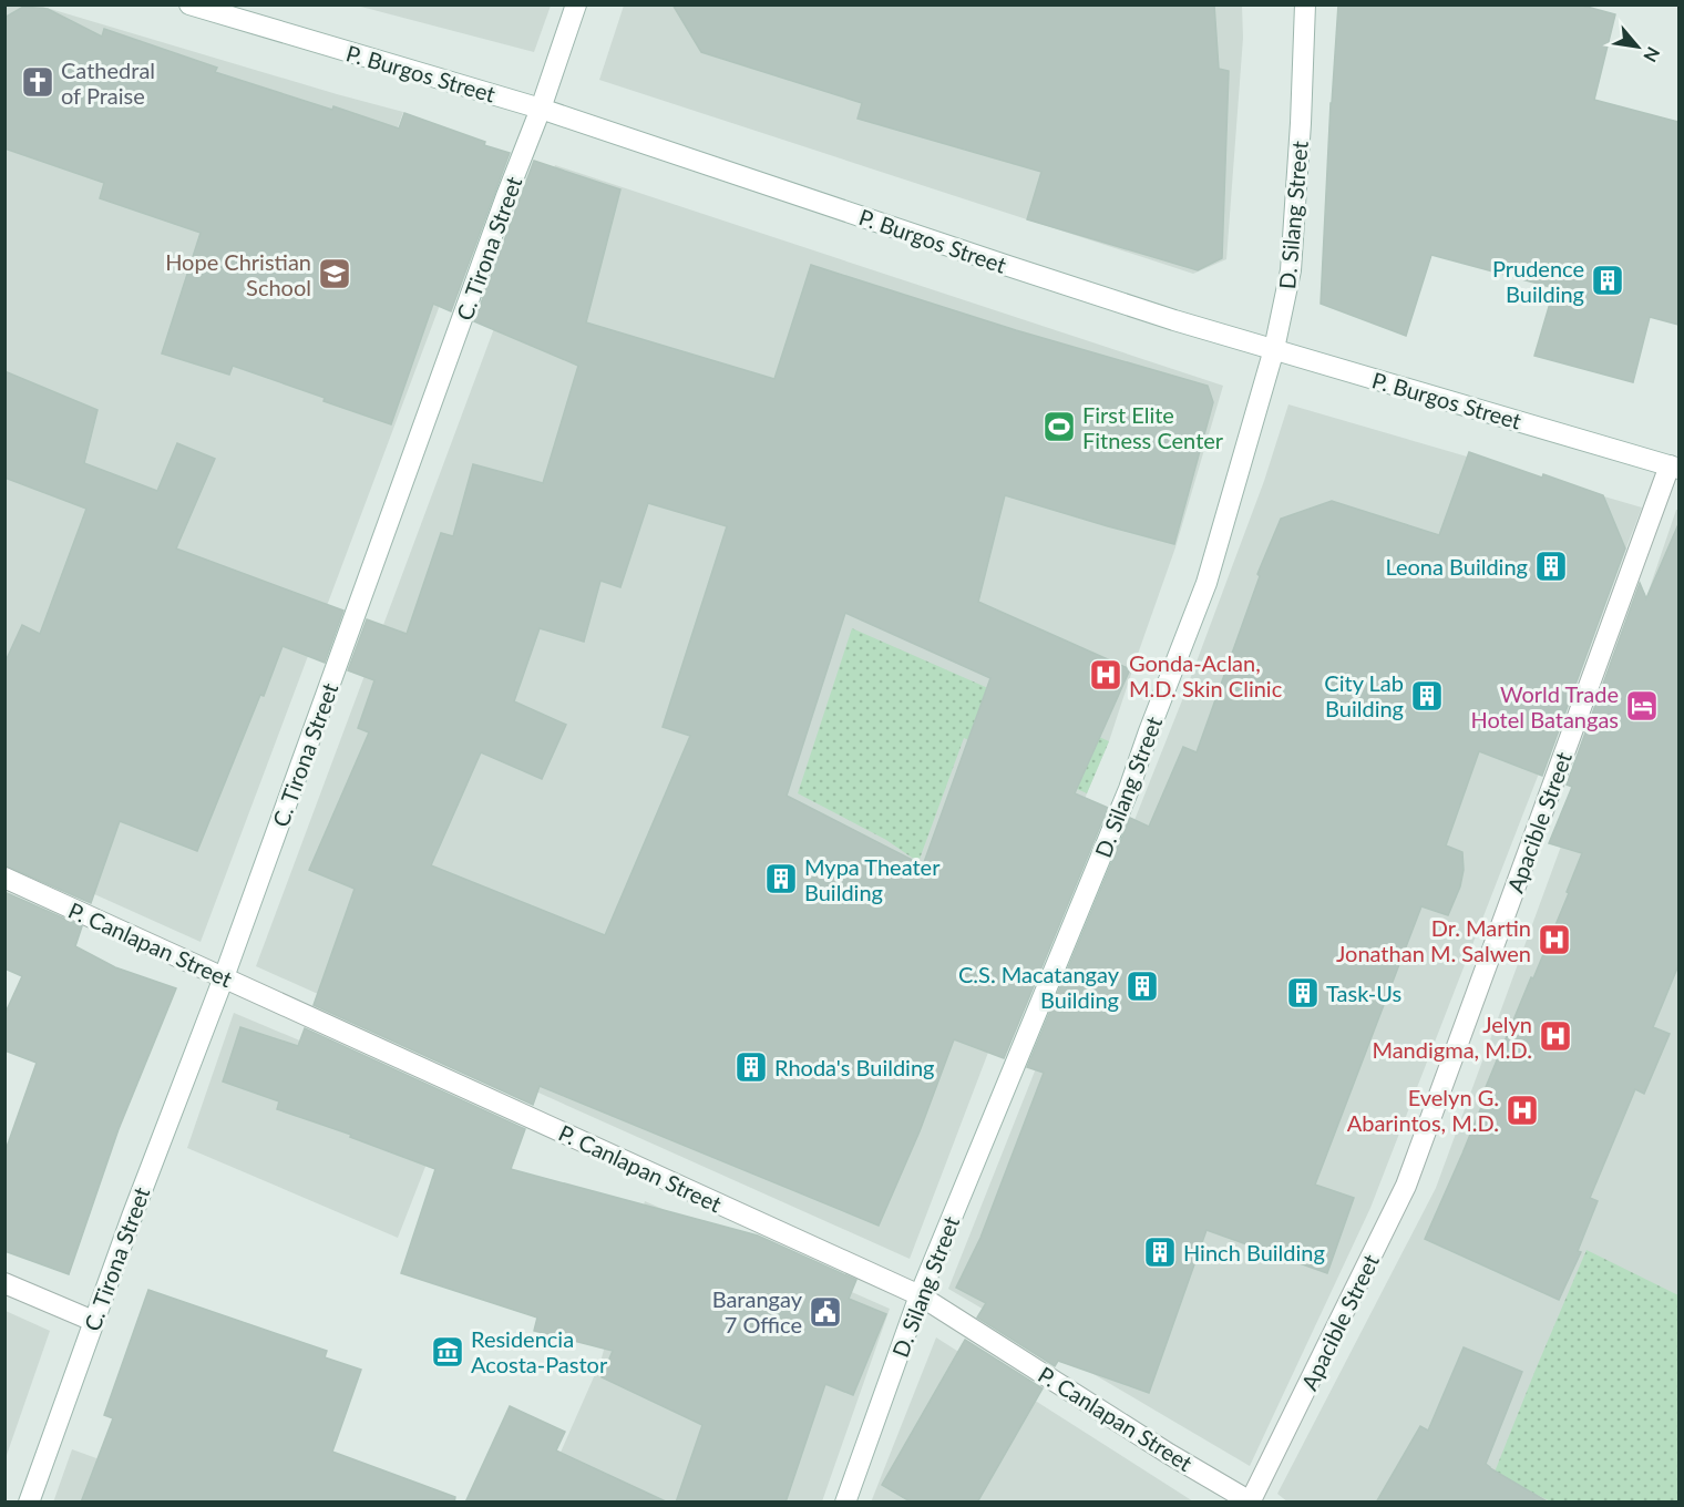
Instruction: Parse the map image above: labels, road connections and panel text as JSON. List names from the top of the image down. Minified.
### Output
{"streets":{"main road":["P. Burgos Street","D. Silang Street","C. Tirona Street","Apacible Street","P. Canlapan Street"]},"crossings":[["P. Burgos Street","D. Silang Street"],["P. Burgos Street","C. Tirona Street"],["P. Burgos Street","Apacible Street"],["D. Silang Street","P. Canlapan Street"],["C. Tirona Street","P. Canlapan Street"],["Apacible Street","P. Canlapan Street"]],"places":{"church":["Cathedral of Praise"],"school or university":["Hope Christian School"],"building":["Prudence Building","Leona Building","City Lab Building","Mypa Theater Building","C.S. Macatangay Building","Task-Us","Rhoda's Building","Hinch Building"],"sports":["First Elite Fitness Center"],"hospital":["Gonda-Aclan, M.D. Skin Clinic","Dr. Martin Jonathan M. Salwen","Jelyn Mandigma, M.D.","Evelyn G. Abarintos, M.D."],"hotel":["World Trade Hotel Batangas"],"public building":["Barangay 7 Office"],"museum":["Residencia Acosta-Pastor"]},"north":"bottom right"}
